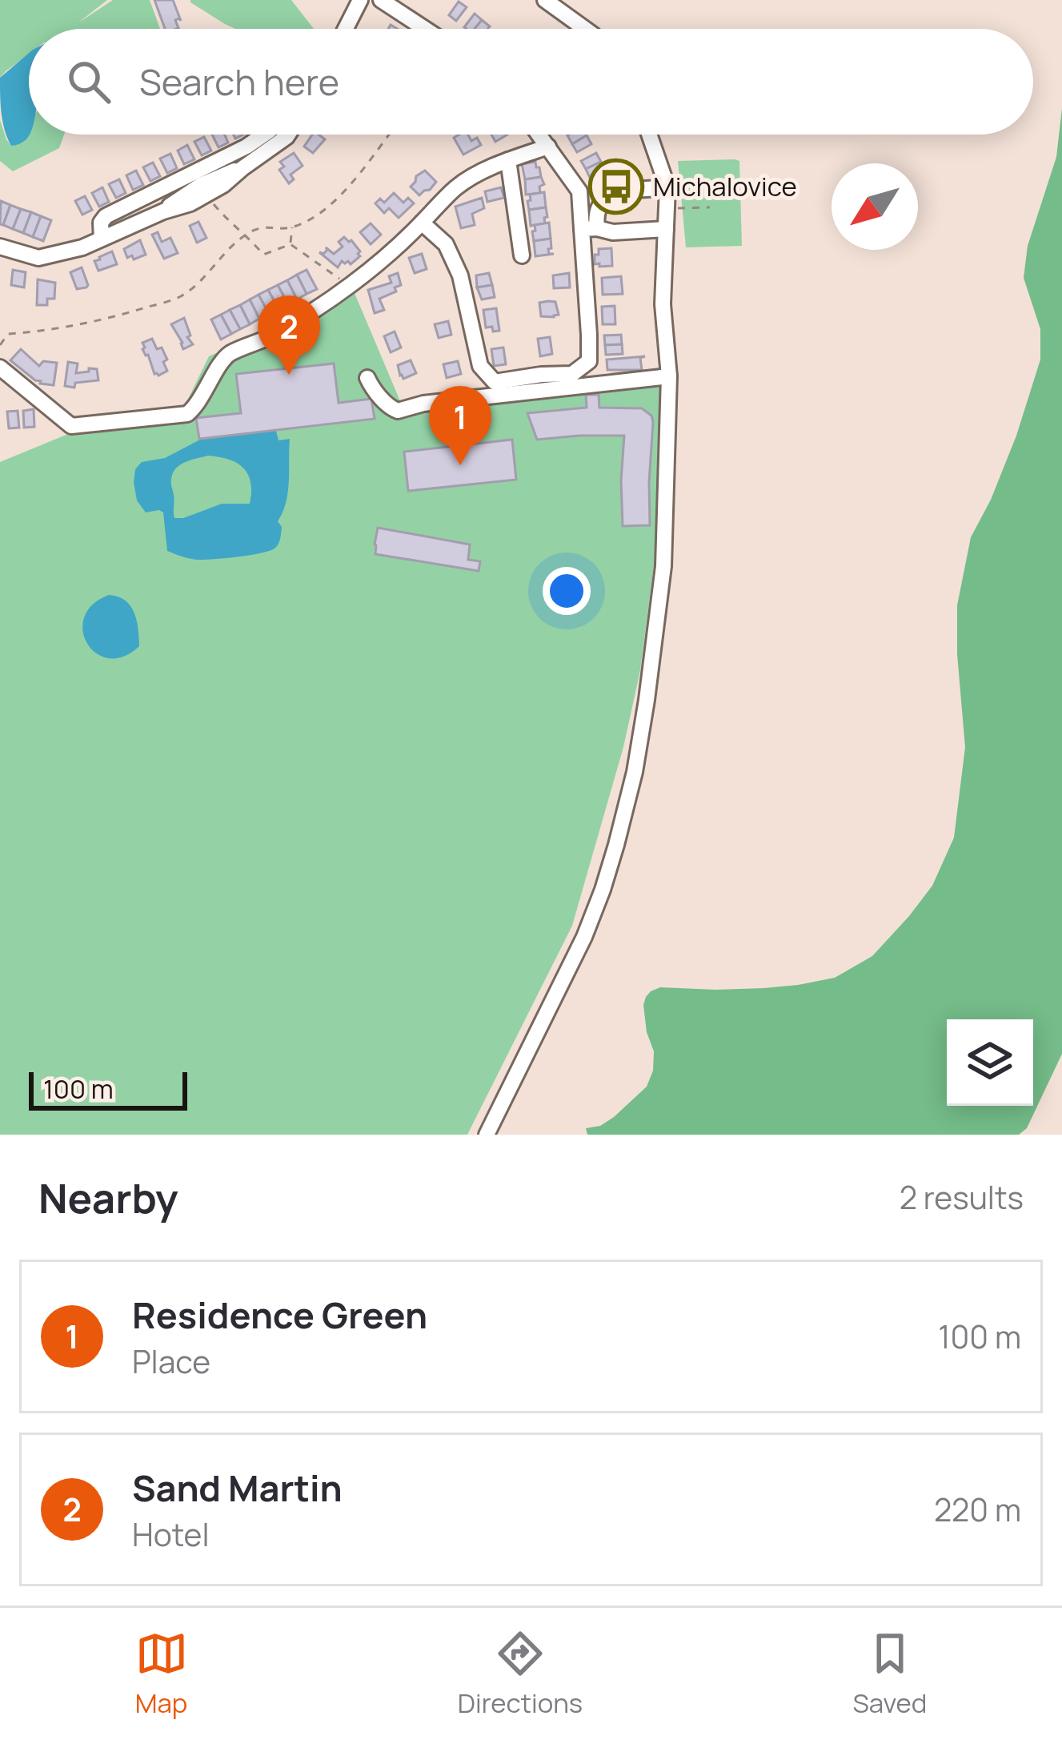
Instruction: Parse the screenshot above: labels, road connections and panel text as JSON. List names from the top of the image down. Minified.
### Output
{"places":{"bus stop":["Michalovice"]},"scale_bar":"100 m","north":"bottom left","page":{"search":"Search here","pins":["2","1"],"scale":"100 m","heading":["Nearby","2 results"],"list":[{"mark":"1","name":"Residence Green","note":"Place","value":"100 m"},{"mark":"2","name":"Sand Martin","note":"Hotel","value":"220 m"}],"nav":["Map","Directions","Saved"]}}
